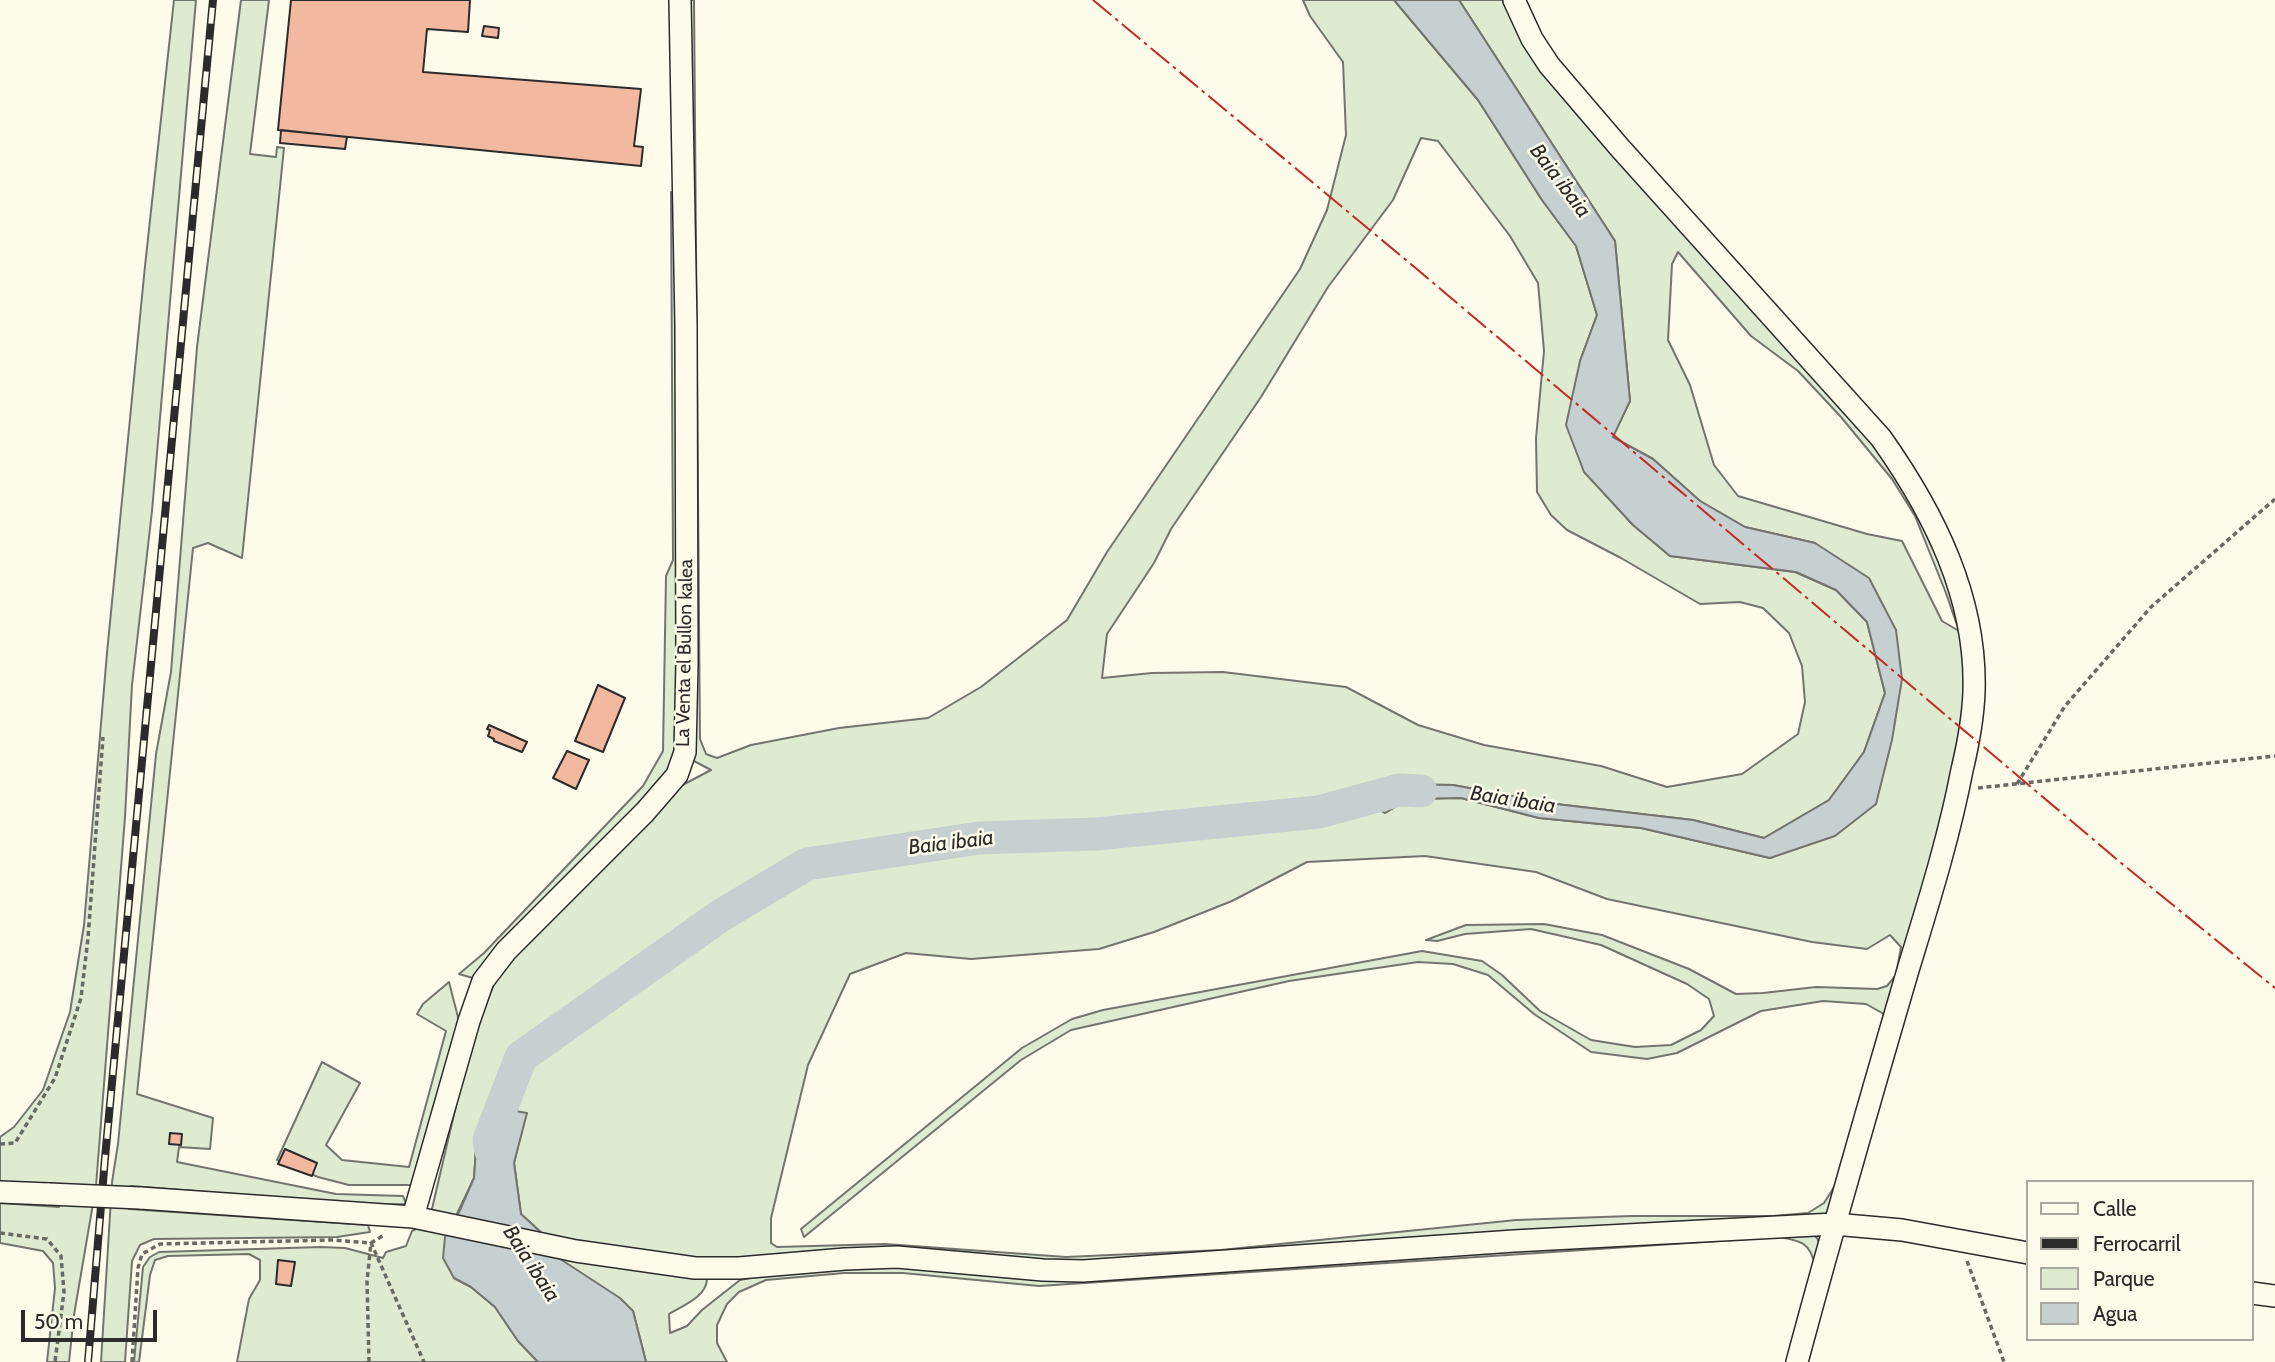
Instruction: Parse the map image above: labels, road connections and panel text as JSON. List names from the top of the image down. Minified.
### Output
{"streets":{"street":["La Venta el Bullon kalea"]},"water":["Baia ibaia"],"legend":["Calle","Ferrocarril","Parque","Agua"],"scale_bar":"50 m"}
